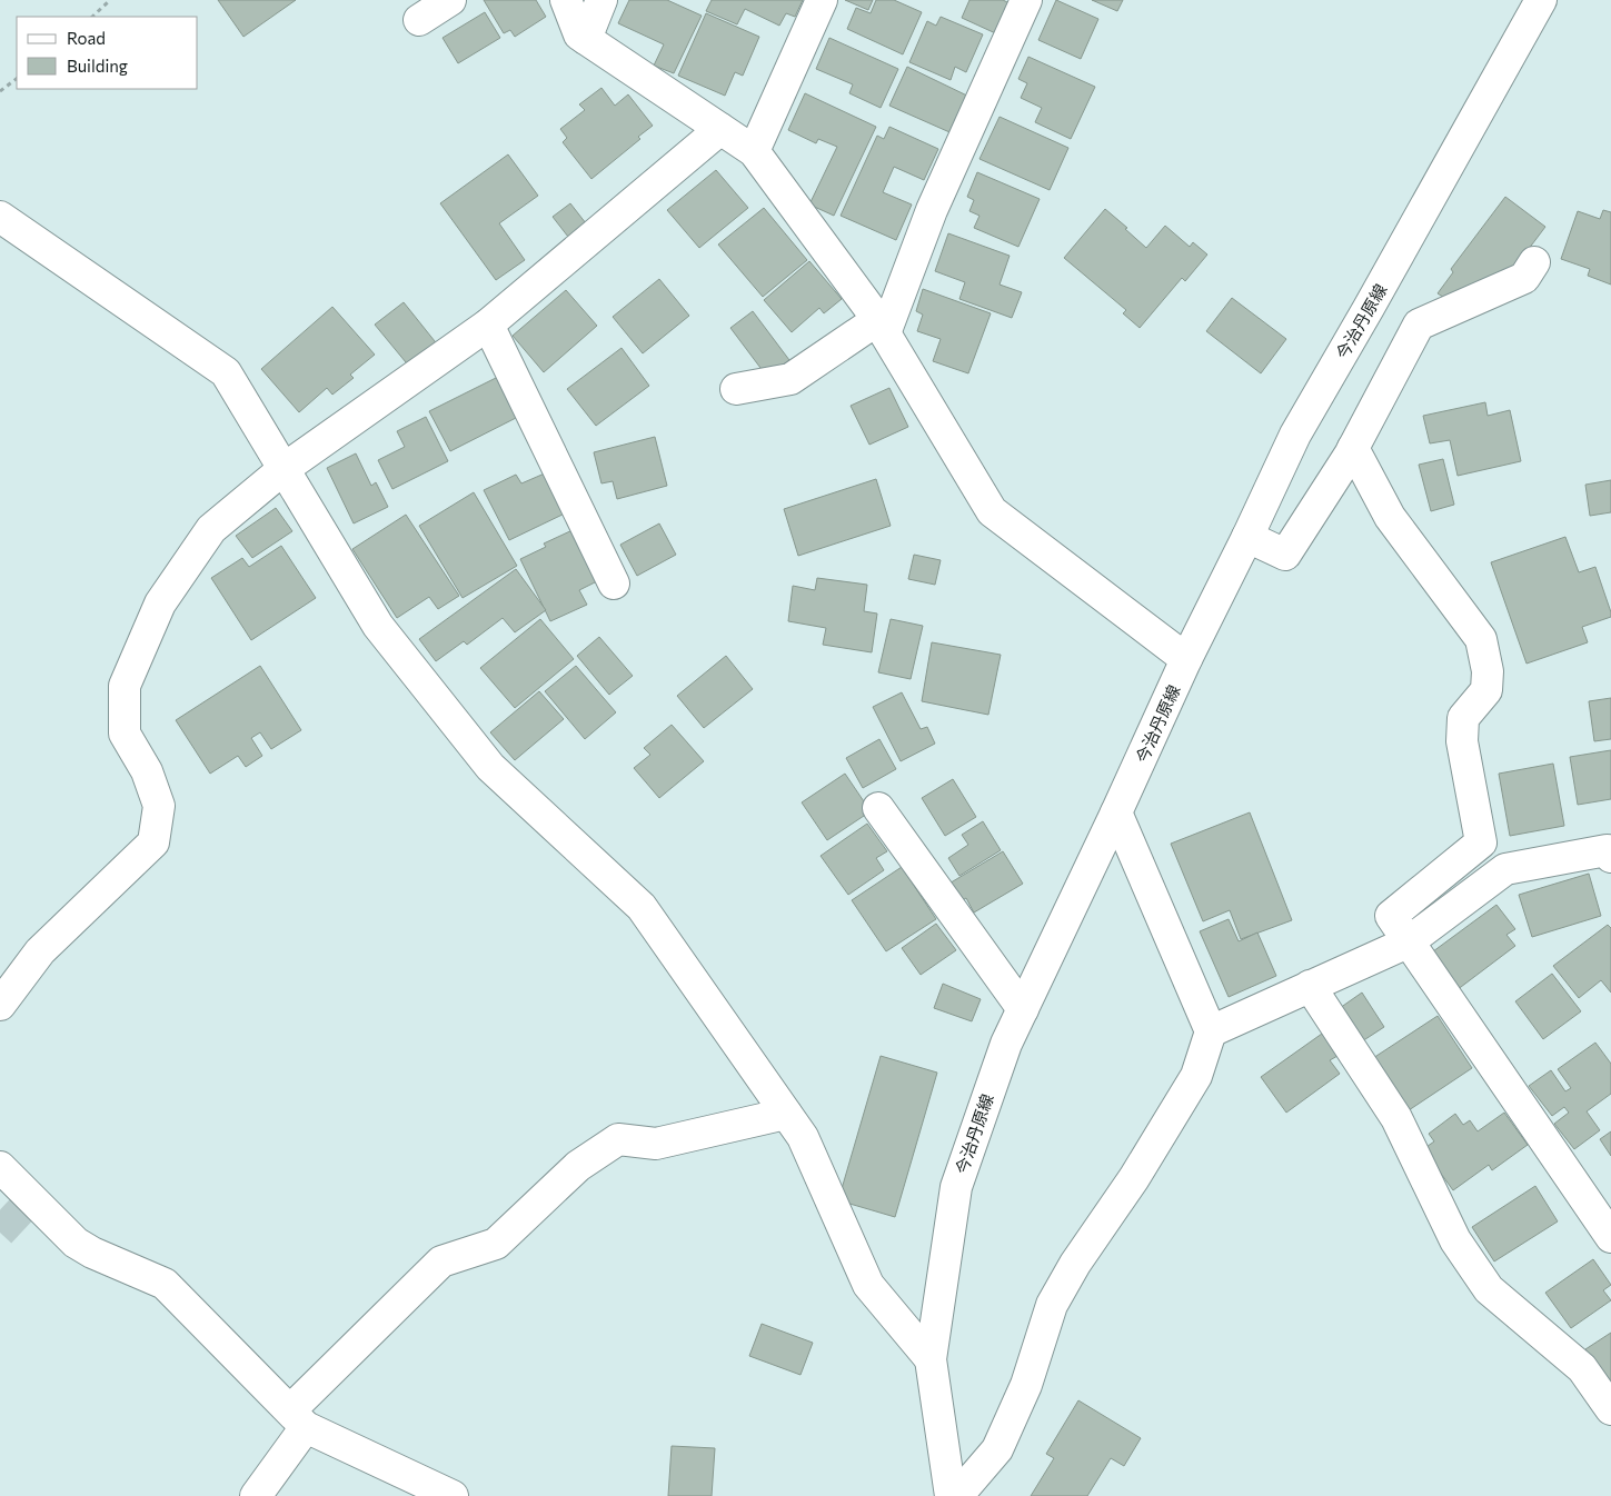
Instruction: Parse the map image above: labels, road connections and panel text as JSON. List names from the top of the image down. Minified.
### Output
{"streets":{"street":["今治丹原線"]},"legend":["Road","Building"]}
